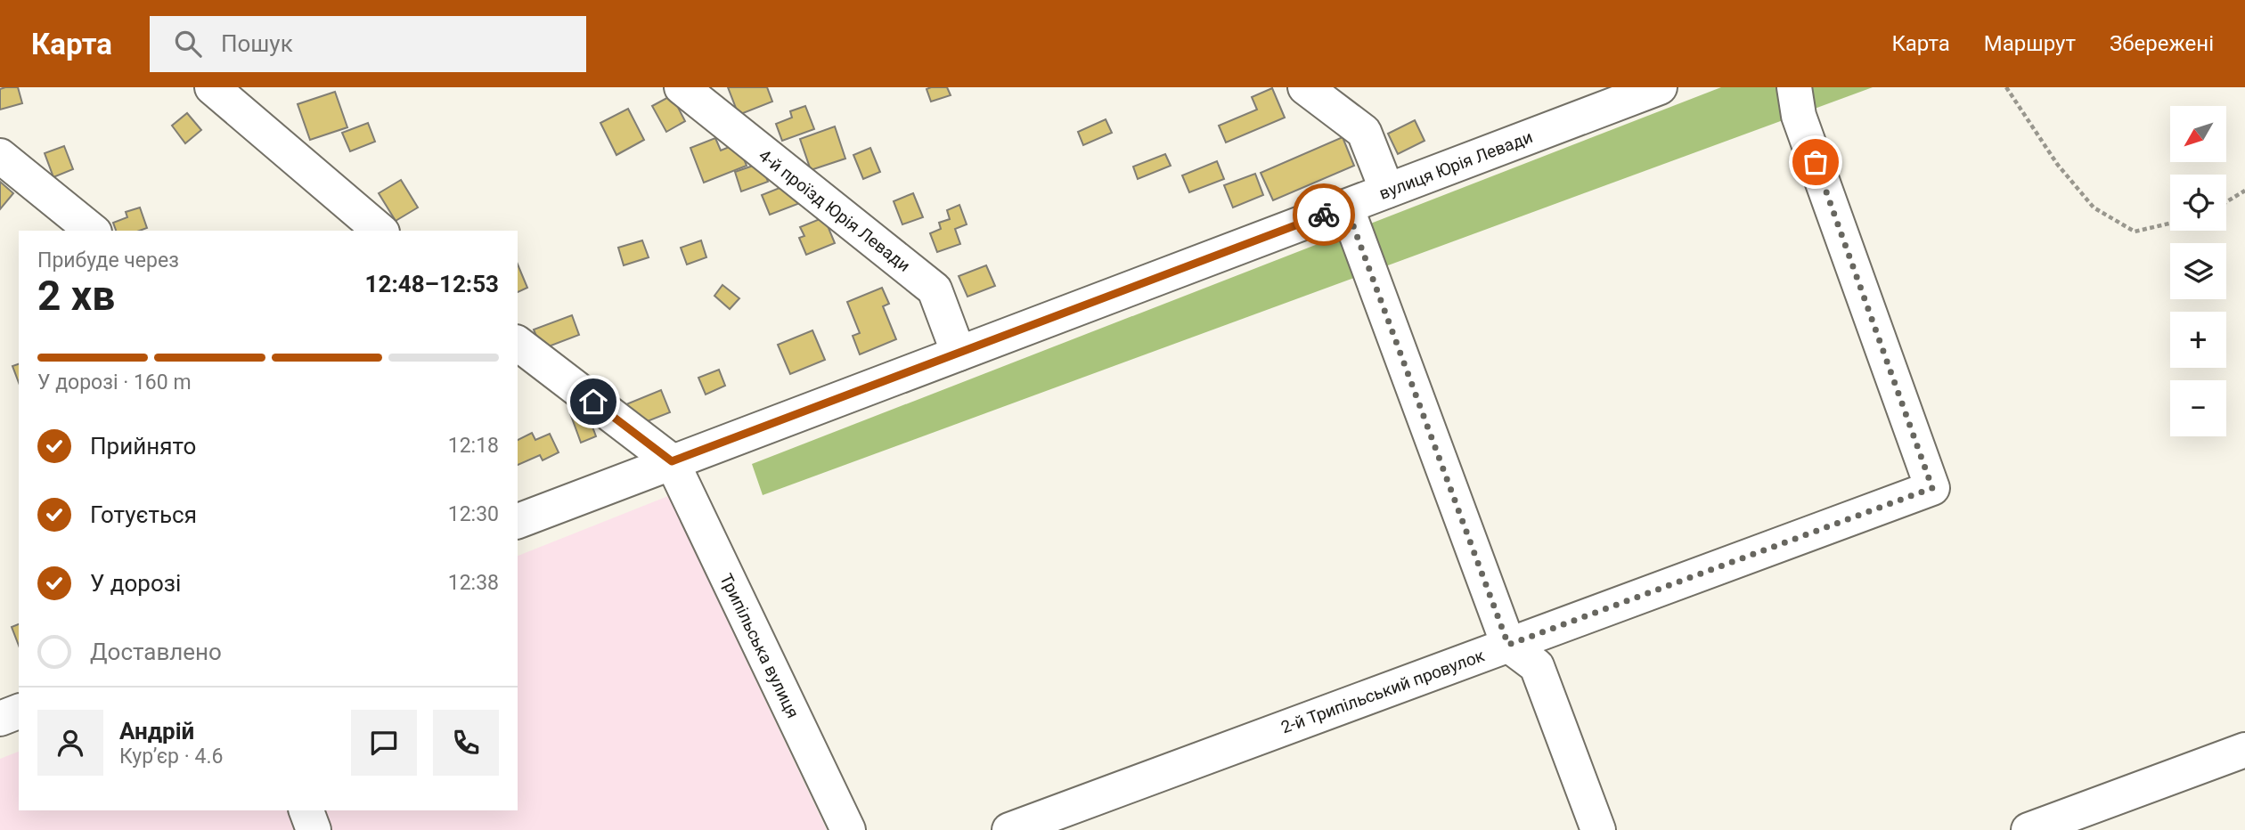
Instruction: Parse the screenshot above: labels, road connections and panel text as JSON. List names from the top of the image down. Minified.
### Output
{"streets":{"street":["вулиця Юрія Левади","4-й проїзд Юрія Левади","Трипільська вулиця","2-й Трипільський провулок"]},"crossings":[["вулиця Юрія Левади","4-й проїзд Юрія Левади"],["вулиця Юрія Левади","Трипільська вулиця"]],"north":"bottom left","page":{"header":"Карта","search":"Пошук","nav":["Карта","Маршрут","Збережені"],"map_buttons":["+","−"],"heading":["2 хв","Прибуде через","12:48–12:53"],"panel":["Андрій","Кур’єр · 4.6"],"bar":"У дорозі · 160 m","list":[["Прийнято","12:18"],["Готується","12:30"],["У дорозі","12:38"],"Доставлено"]}}
